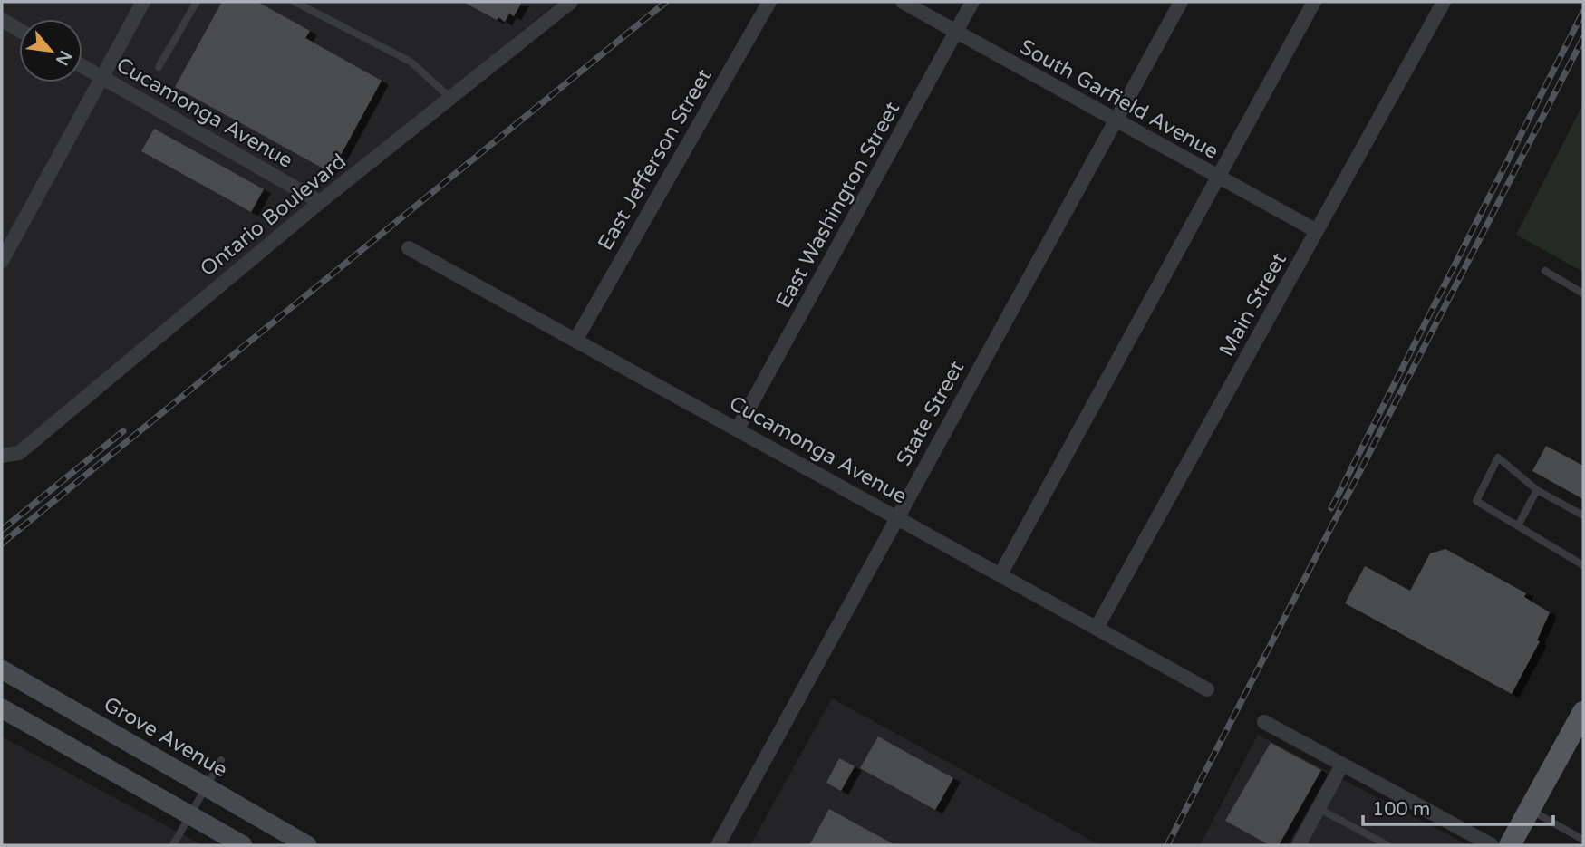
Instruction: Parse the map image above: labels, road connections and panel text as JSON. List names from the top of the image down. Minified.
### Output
{"streets":{"main road":["Grove Avenue"],"street":["South Garfield Avenue","Cucamonga Avenue","East Jefferson Street","East Washington Street","Ontario Boulevard","Main Street","State Street"]},"crossings":[["South Garfield Avenue","East Washington Street"],["South Garfield Avenue","Main Street"],["South Garfield Avenue","State Street"],["Cucamonga Avenue","East Jefferson Street"],["Cucamonga Avenue","East Washington Street"],["Cucamonga Avenue","Ontario Boulevard"],["Cucamonga Avenue","Main Street"],["Cucamonga Avenue","State Street"]],"scale_bar":"100 m","north":"bottom right"}
